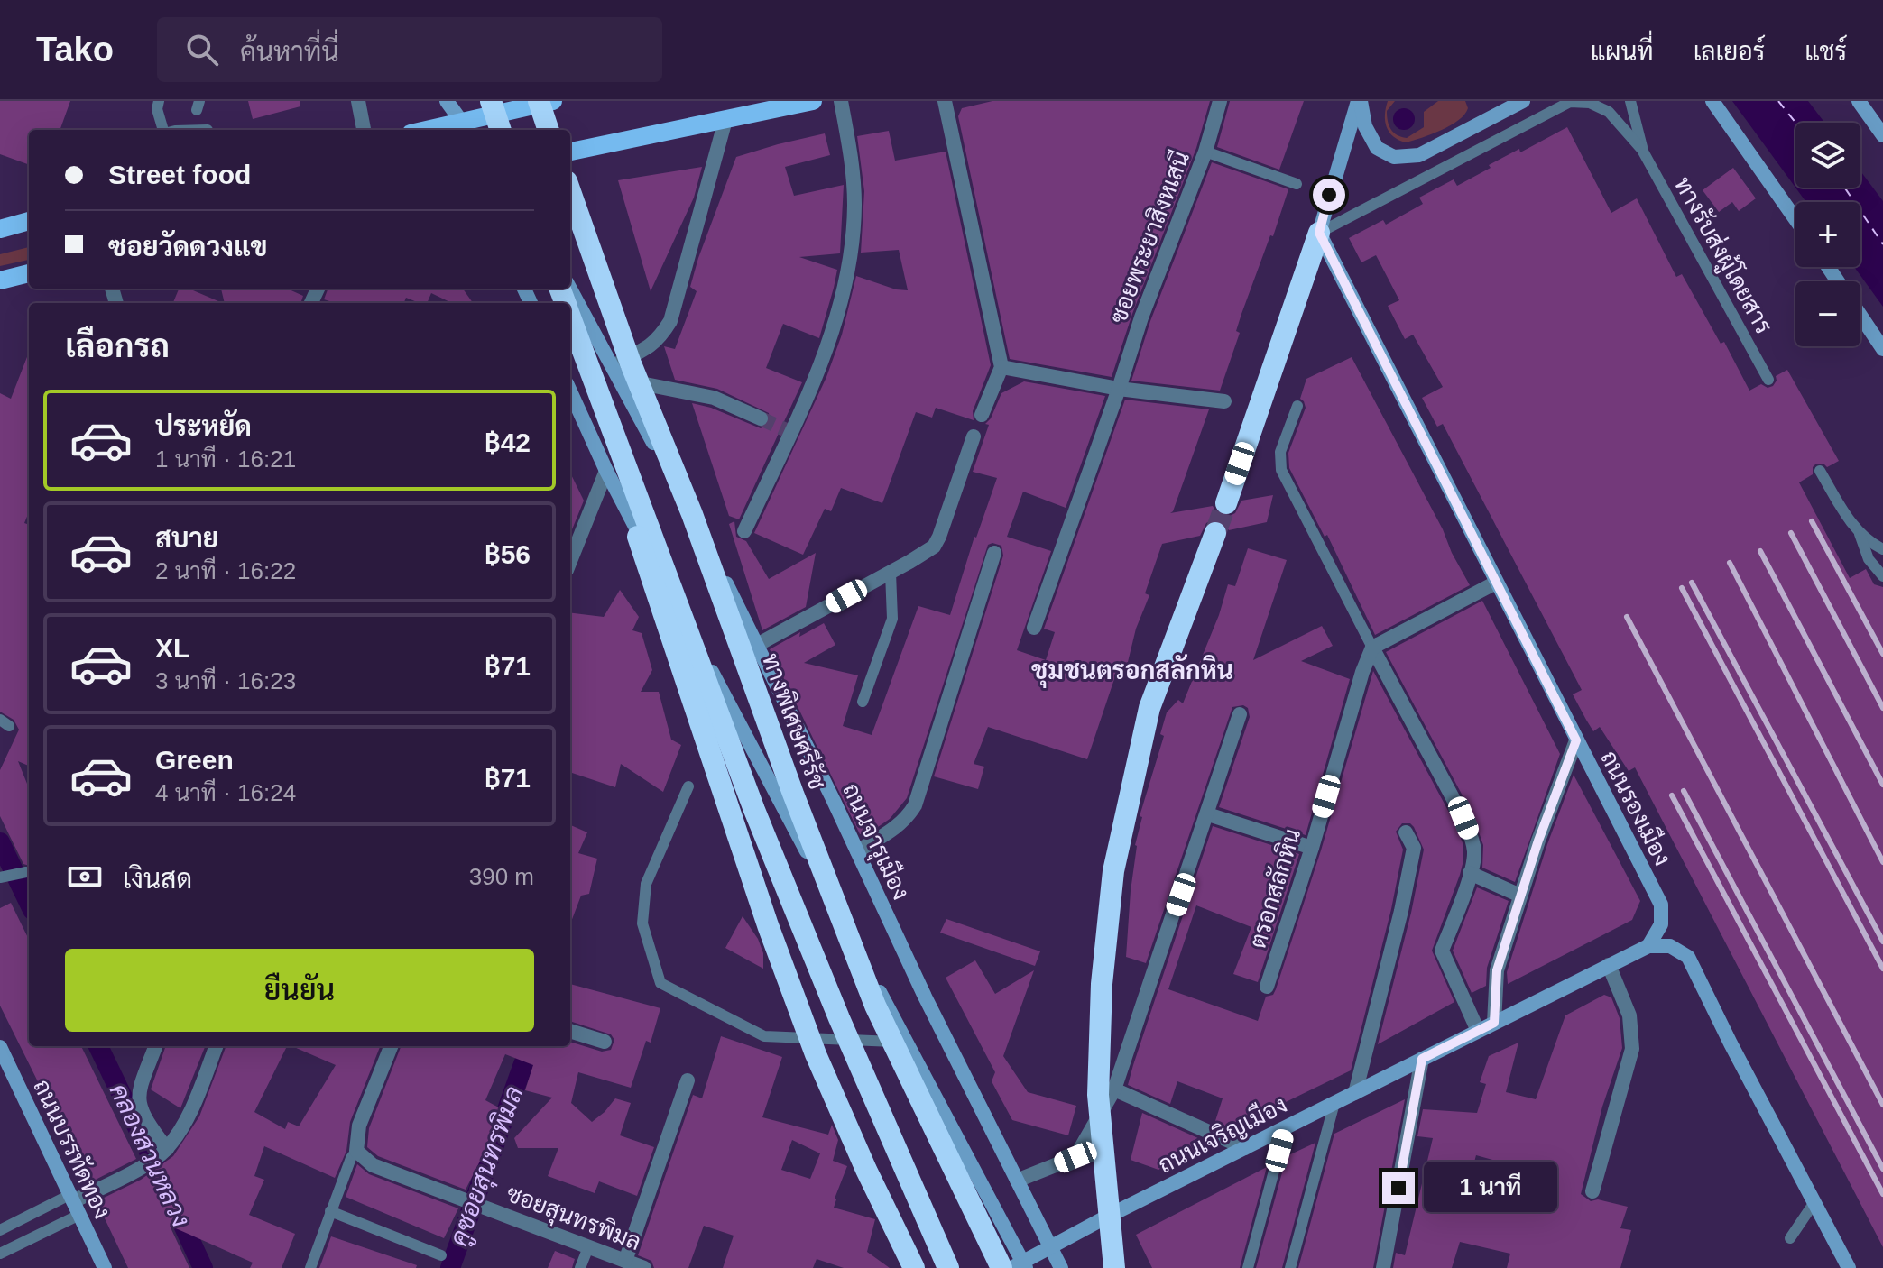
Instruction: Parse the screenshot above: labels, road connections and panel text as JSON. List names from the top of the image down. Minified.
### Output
{"streets":{"highway":["ทางพิเศษศรีรัช"],"street":["ซอยพระยาสิงหเสนี","ถนนรองเมือง","ถนนจารุเมือง","ตรอกสลักหิน","ถนนเจริญเมือง","ถนนบรรทัดทอง","ซอยสุนทรพิมล"],"lane":["ทางรับส่งผู้โดยสาร"]},"crossings":[["ทางรับส่งผู้โดยสาร","ถนนรองเมือง"],["ทางพิเศษศรีรัช","ถนนเจริญเมือง"],["ถนนรองเมือง","ถนนเจริญเมือง"],["ถนนจารุเมือง","ถนนเจริญเมือง"]],"districts":["ชุมชนตรอกสลักหิน"],"water":["คลองสวนหลวง","คูซอยสุนทรพิมล"],"page":{"header":"Tako","search":"ค้นหาที่นี่","nav":["แผนที่","เลเยอร์","แชร์"],"map_buttons":["+","−"],"banner":["Street food","ซอยวัดดวงแข"],"heading":"เลือกรถ","list":[{"name":"ประหยัด","note":"1 นาที · 16:21","value":"฿42"},{"name":"สบาย","note":"2 นาที · 16:22","value":"฿56"},{"name":"XL","note":"3 นาที · 16:23","value":"฿71"},{"name":"Green","note":"4 นาที · 16:24","value":"฿71"}],"pay":["เงินสด","390 m"],"buttons":"ยืนยัน","bubble":"1 นาที"}}
